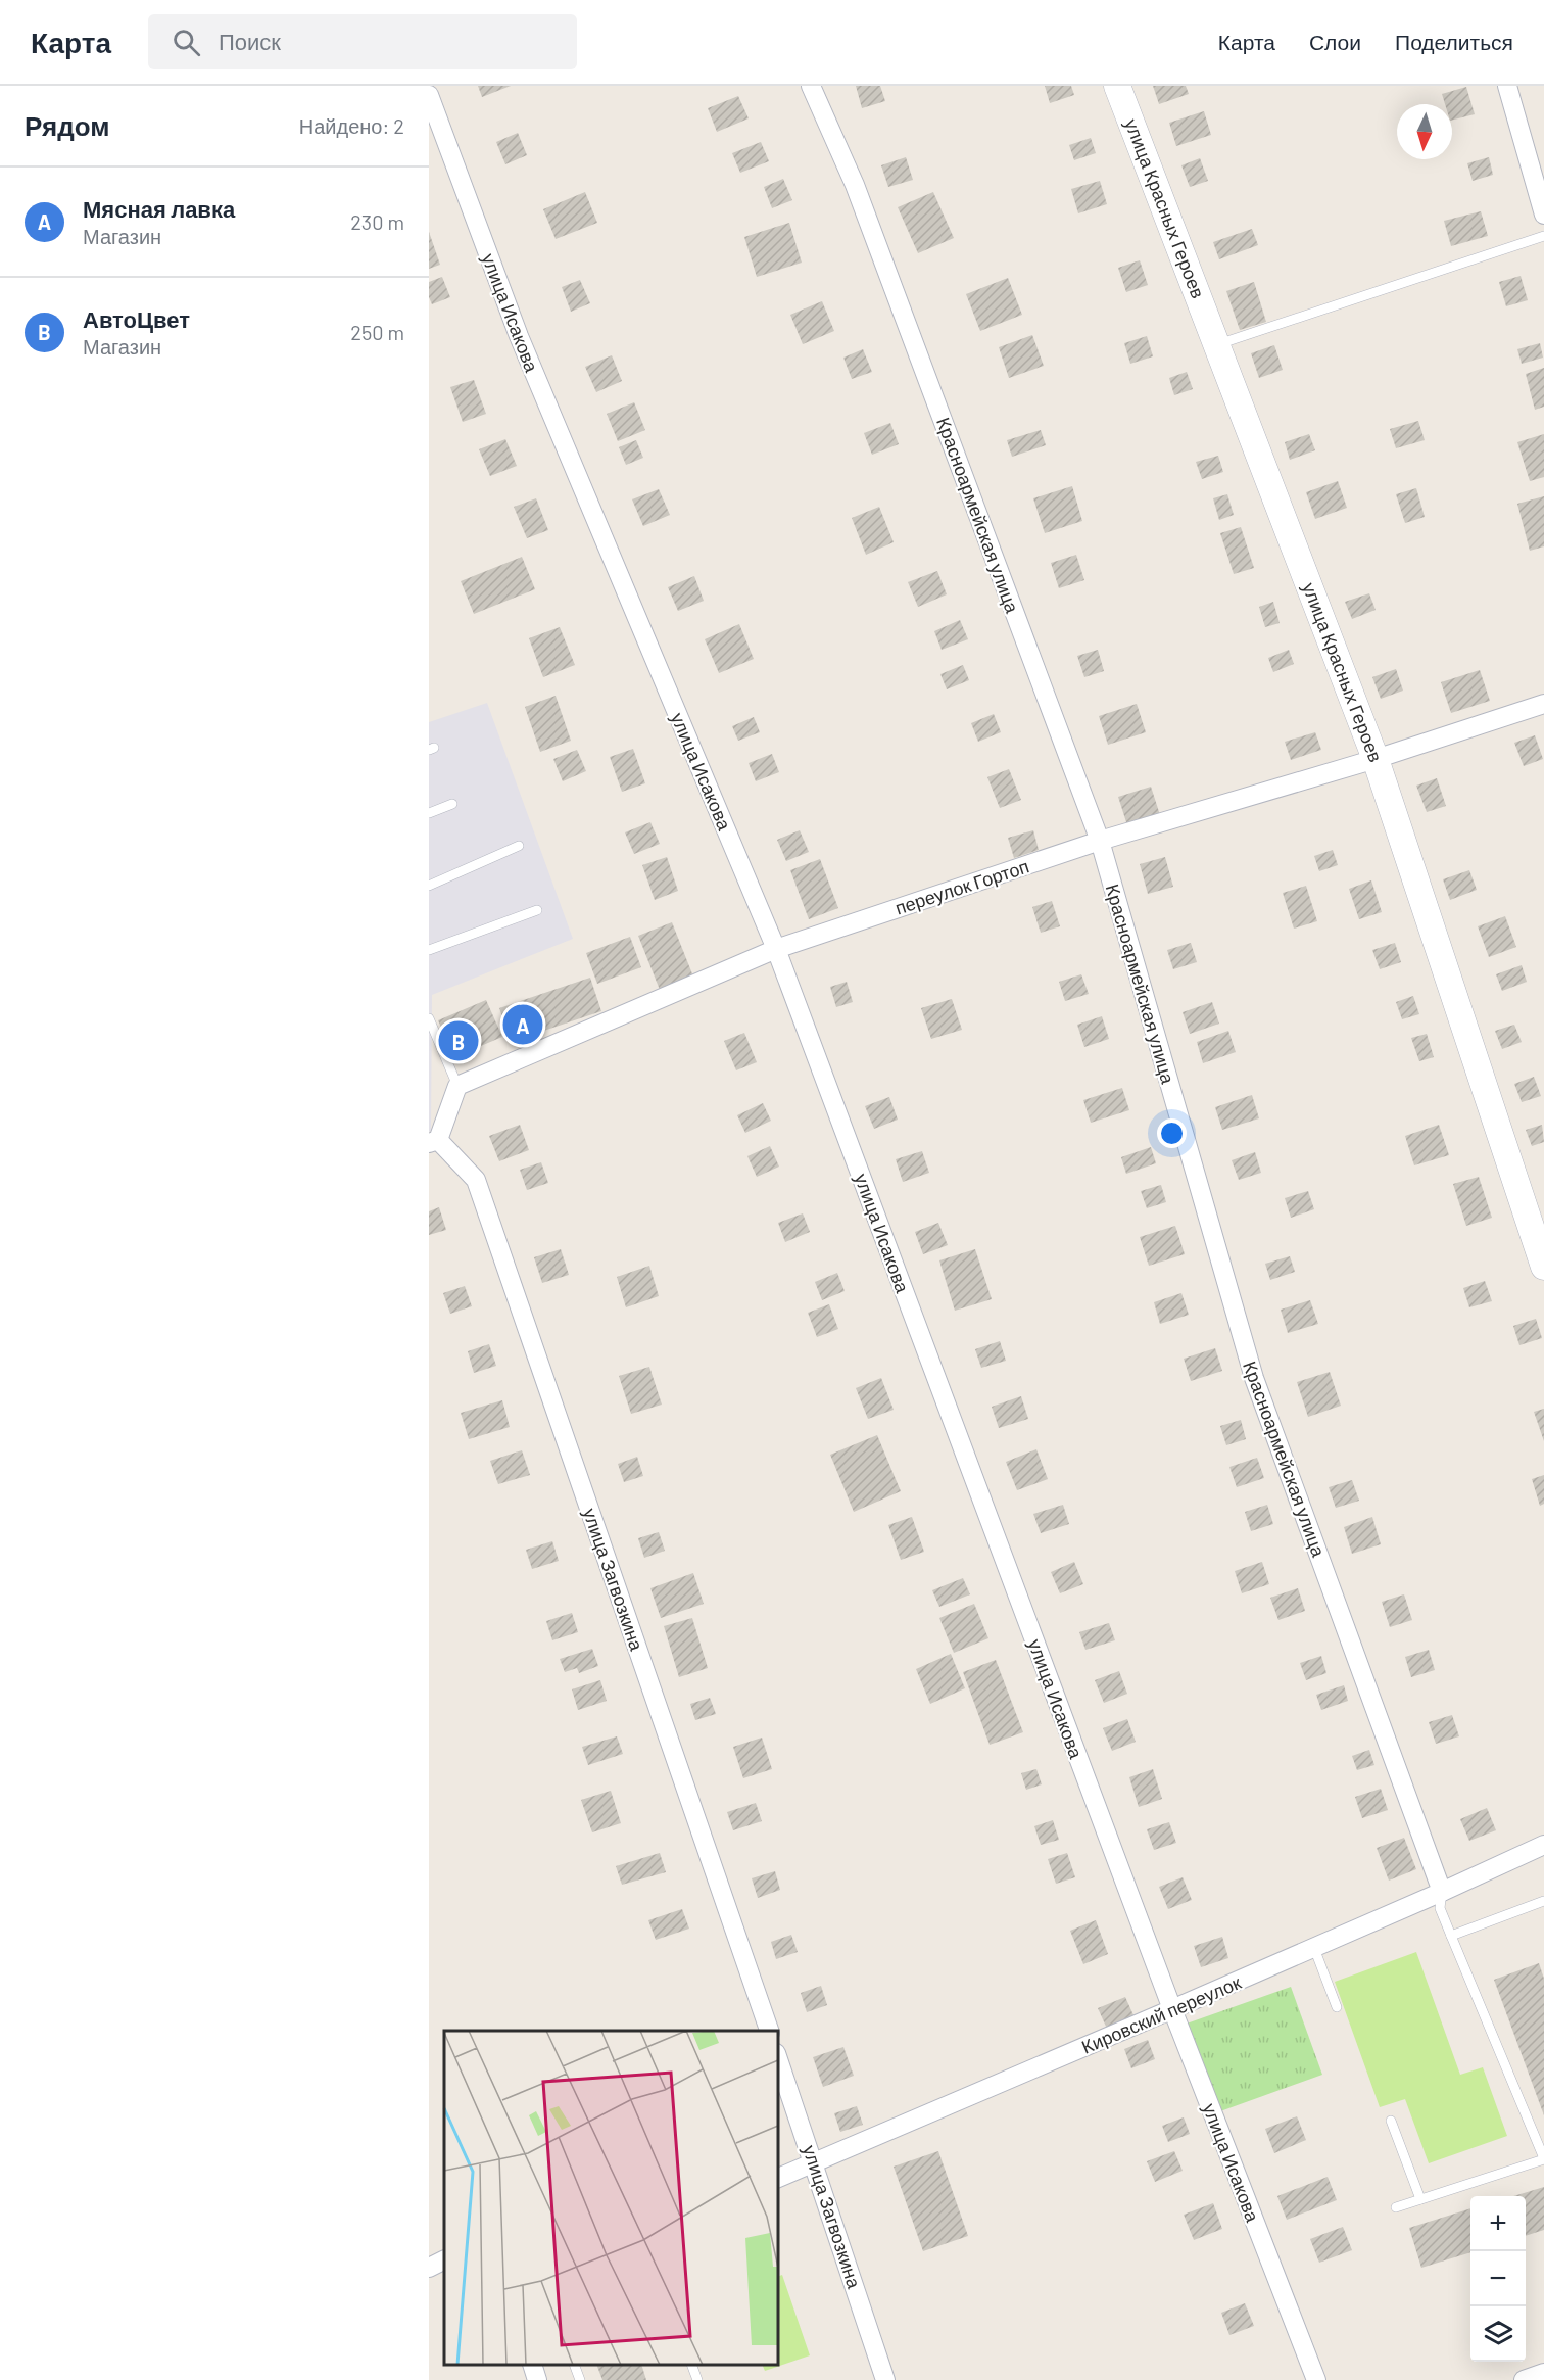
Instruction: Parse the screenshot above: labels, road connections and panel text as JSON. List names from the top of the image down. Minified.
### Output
{"streets":{"main road":["улица Красных Героев"],"street":["улица Исакова","Красноармейская улица","переулок Гортоп","улица Загвозкина","Кировский переулок"]},"crossings":[["улица Красных Героев","переулок Гортоп"],["улица Исакова","переулок Гортоп"],["улица Исакова","Кировский переулок"],["Красноармейская улица","переулок Гортоп"],["Красноармейская улица","Кировский переулок"],["улица Загвозкина","Кировский переулок"]],"north":"bottom","page":{"header":"Карта","search":"Поиск","nav":["Карта","Слои","Поделиться"],"heading":["Рядом","Найдено: 2"],"list":[{"mark":"A","name":"Мясная лавка","note":"Магазин","value":"230 m"},{"mark":"B","name":"АвтоЦвет","note":"Магазин","value":"250 m"}],"pins":["A","B"],"map_buttons":["+","−"]}}
